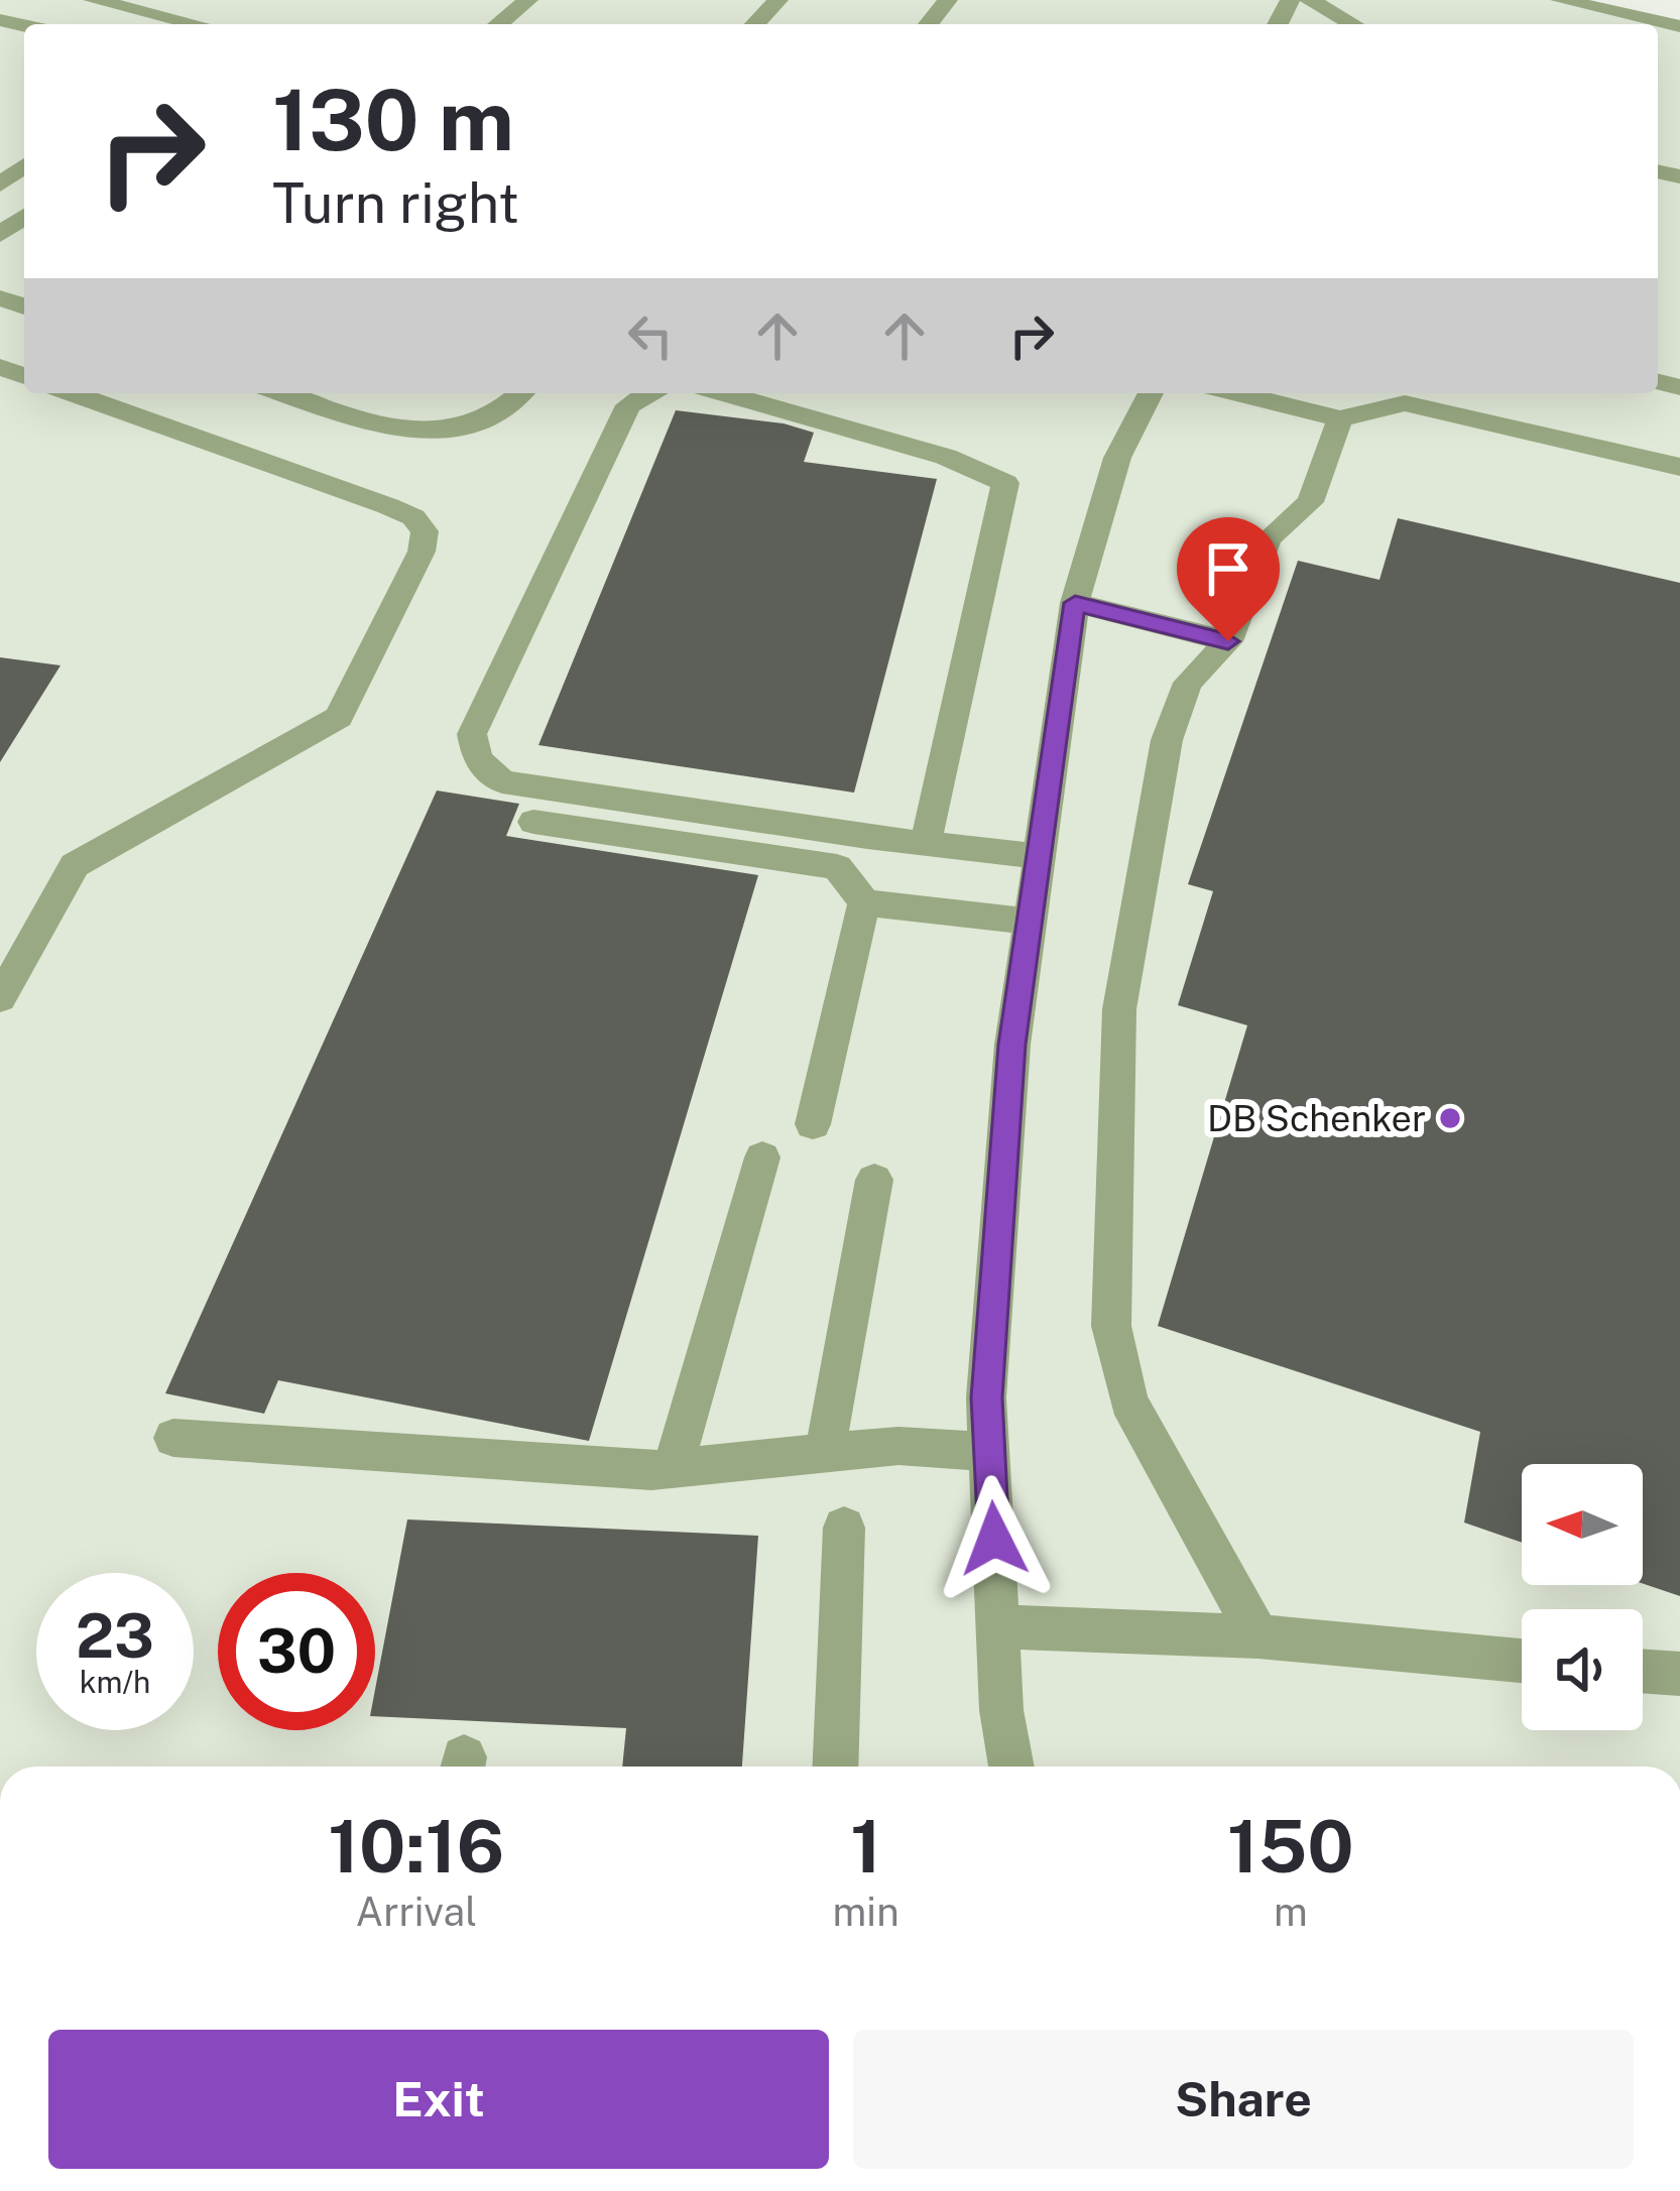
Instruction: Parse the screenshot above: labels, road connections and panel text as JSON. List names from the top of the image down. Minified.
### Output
{"places":["DB Schenker"],"north":"left","page":{"turn":["130 m","Turn right"],"speed":"23 km/h","limit":"30","eta":["10:16","Arrival","1","min","150","m"],"buttons":["Exit","Share"]}}
